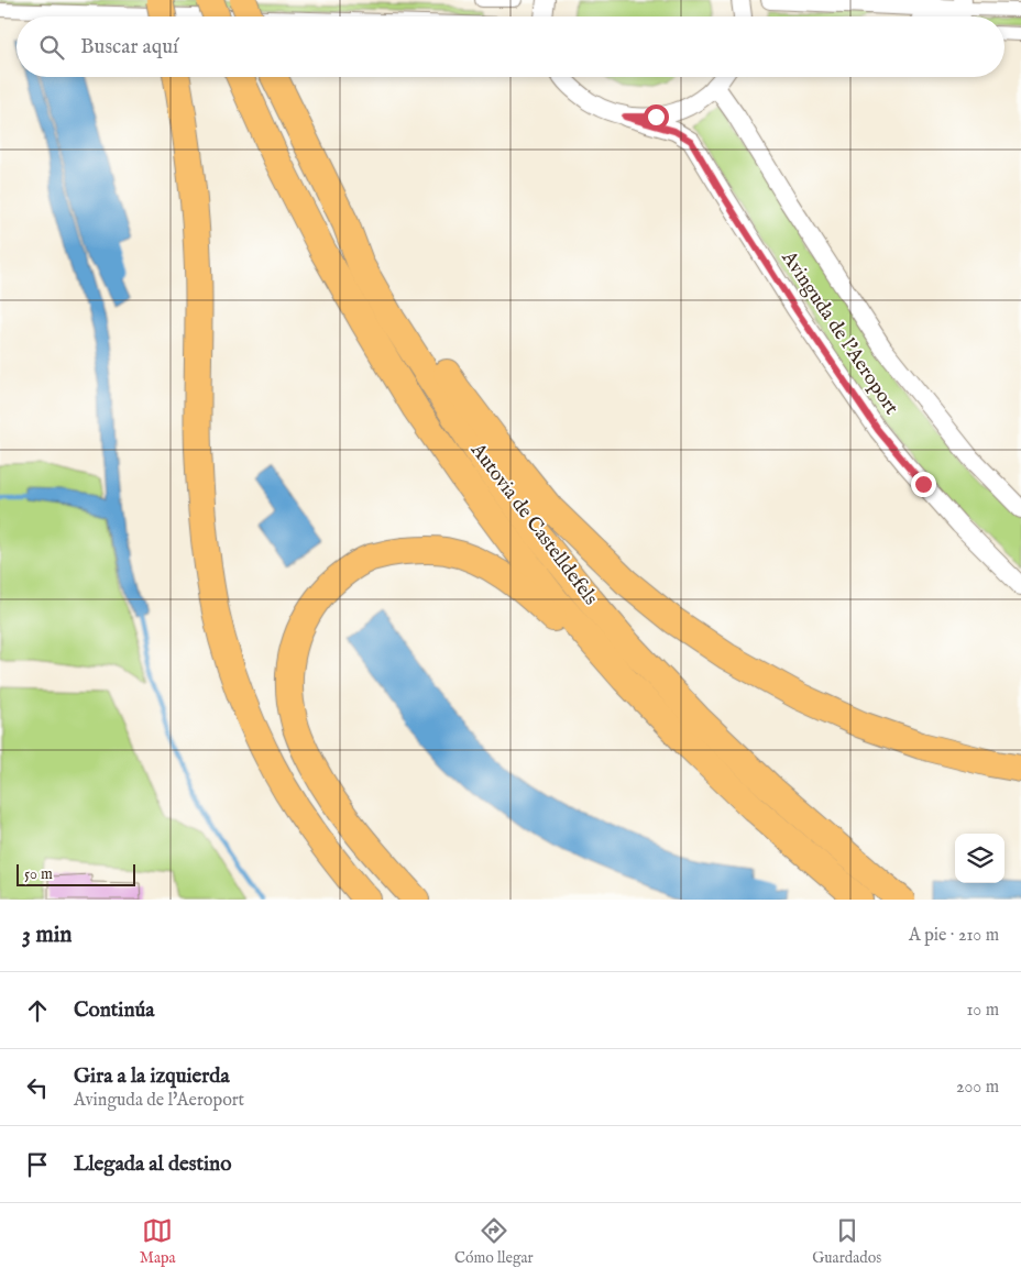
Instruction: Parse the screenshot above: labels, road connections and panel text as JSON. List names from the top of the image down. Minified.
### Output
{"streets":{"highway":["Autovia de Castelldefels"],"street":["Avinguda de l'Aeroport"]},"scale_bar":"50 m","page":{"search":"Buscar aquí","scale":"50 m","heading":["3 min","A pie · 210 m"],"list":[["Continúa","10 m"],["Gira a la izquierda","Avinguda de l'Aeroport","200 m"],"Llegada al destino"],"nav":["Mapa","Cómo llegar","Guardados"]}}
